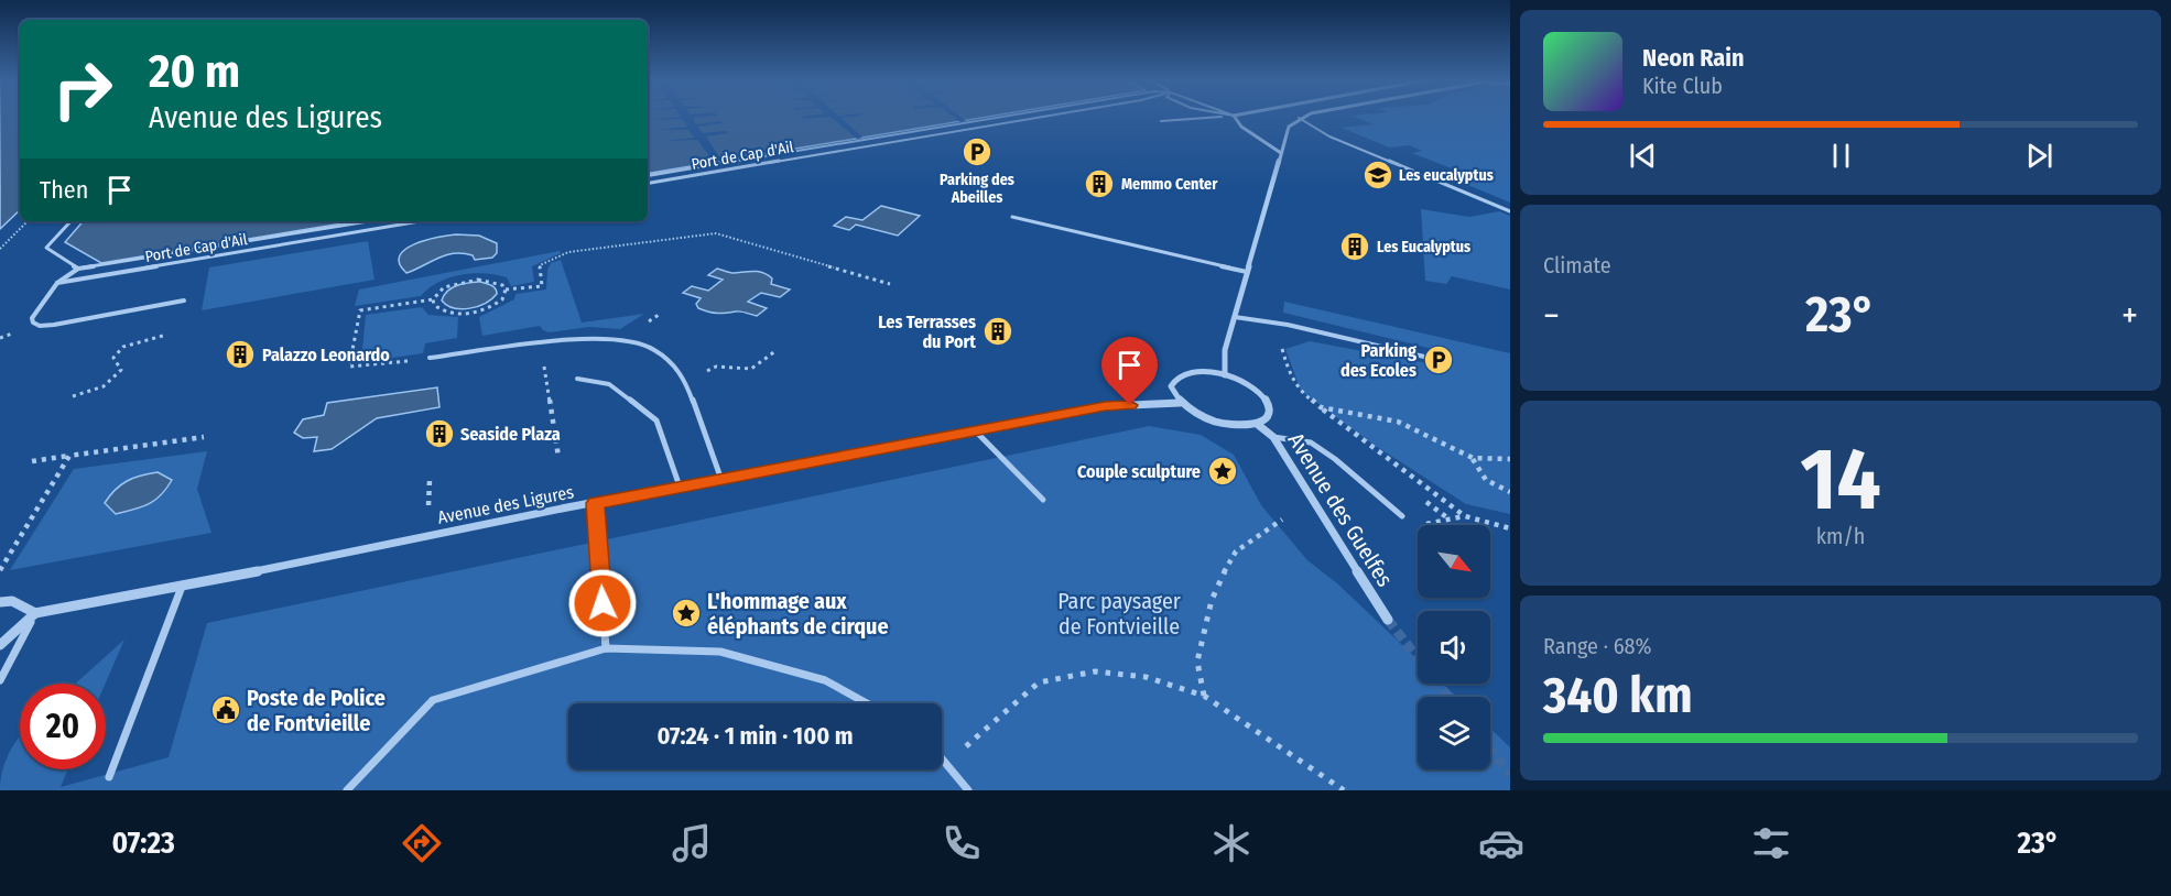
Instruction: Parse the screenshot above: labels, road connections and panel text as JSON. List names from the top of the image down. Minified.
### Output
{"streets":{"street":["Avenue des Ligures","Avenue des Guelfes"],"lane":["Port de Cap d'Ail"]},"parks":["Parc paysager de Fontvieille"],"places":{"parking":["Parking des Abeilles","Parking des Ecoles"],"school or university":["Les eucalyptus"],"building":["Memmo Center","Les Eucalyptus","Les Terrasses du Port","Palazzo Leonardo","Seaside Plaza"],"place":["Couple sculpture","L'hommage aux éléphants de cirque"],"public building":["Poste de Police de Fontvieille"]},"north":"bottom right","page":{"turn":["20 m","Avenue des Ligures"],"song":["Neon Rain","Kite Club"],"then":"Then","tile":["Climate",["14","km/h"],["Range · 68%","340 km"]],"heat":["−","23°","+"],"limit":"20","trip":"07:24 · 1 min · 100 m","tabs":["07:23","23°"]}}
